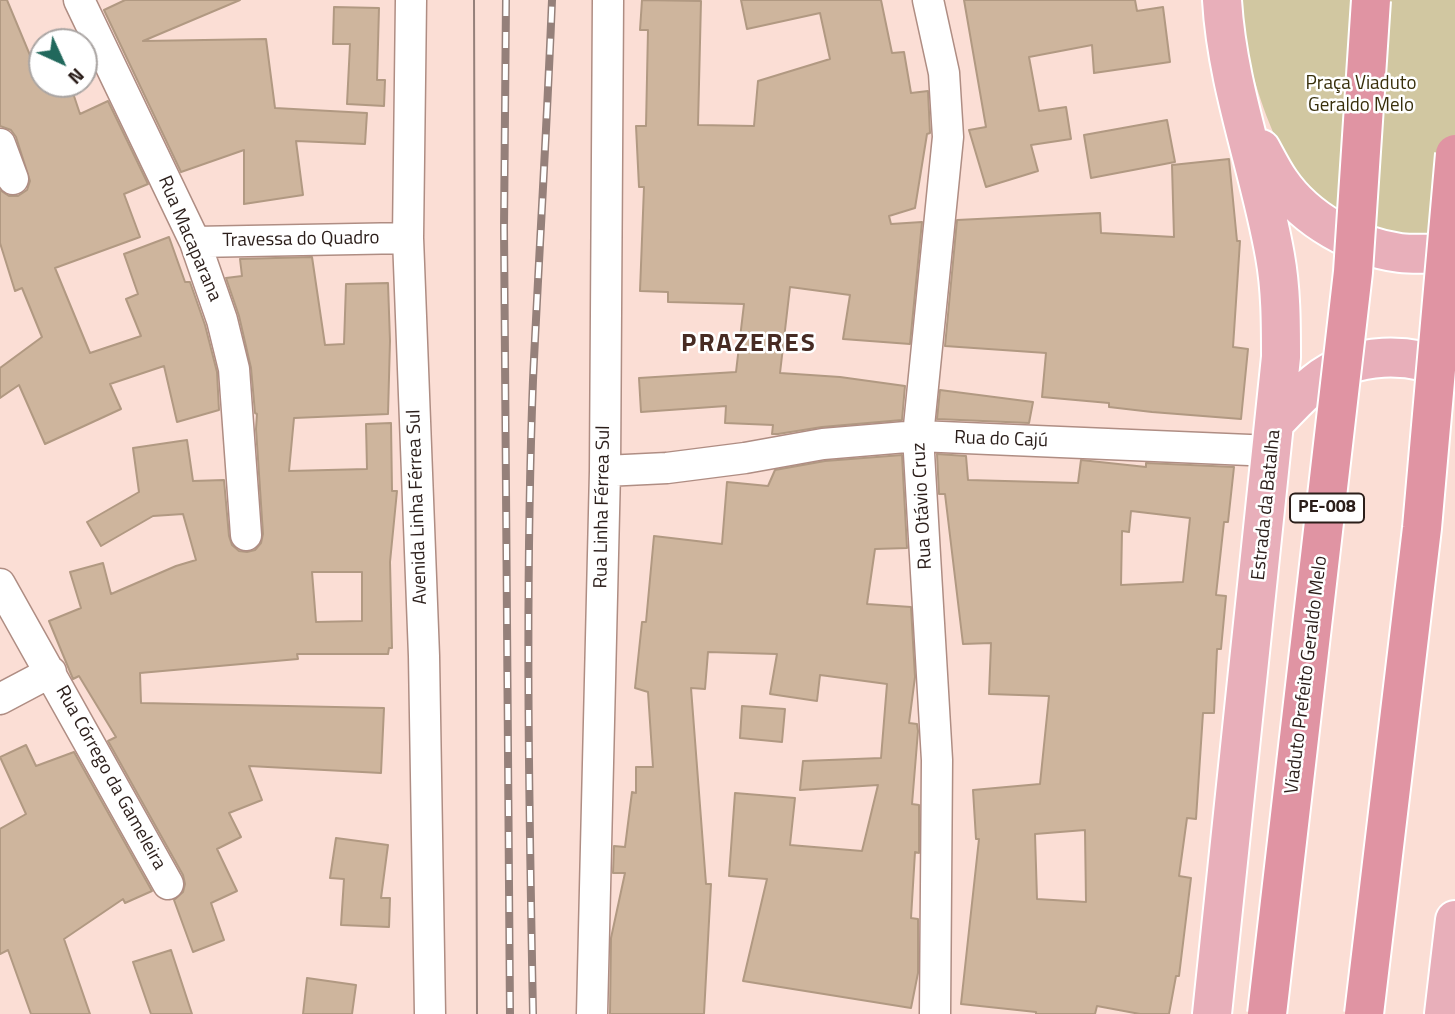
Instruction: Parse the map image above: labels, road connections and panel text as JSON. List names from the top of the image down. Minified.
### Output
{"streets":{"highway":["PE-008","Viaduto Prefeito Geraldo Melo"],"main road":["Estrada da Batalha"],"street":["Rua Macaparana","Travessa do Quadro","Rua do Cajú","Rua Otávio Cruz","Avenida Linha Férrea Sul","Rua Linha Férrea Sul","Rua Córrego da Gameleira"]},"crossings":[["Rua Macaparana","Travessa do Quadro"],["Travessa do Quadro","Avenida Linha Férrea Sul"],["Rua do Cajú","Estrada da Batalha"],["Rua do Cajú","Rua Otávio Cruz"],["Rua do Cajú","Rua Linha Férrea Sul"]],"districts":["PRAZERES"],"parks":["Praça Viaduto Geraldo Melo"],"north":"bottom right"}
